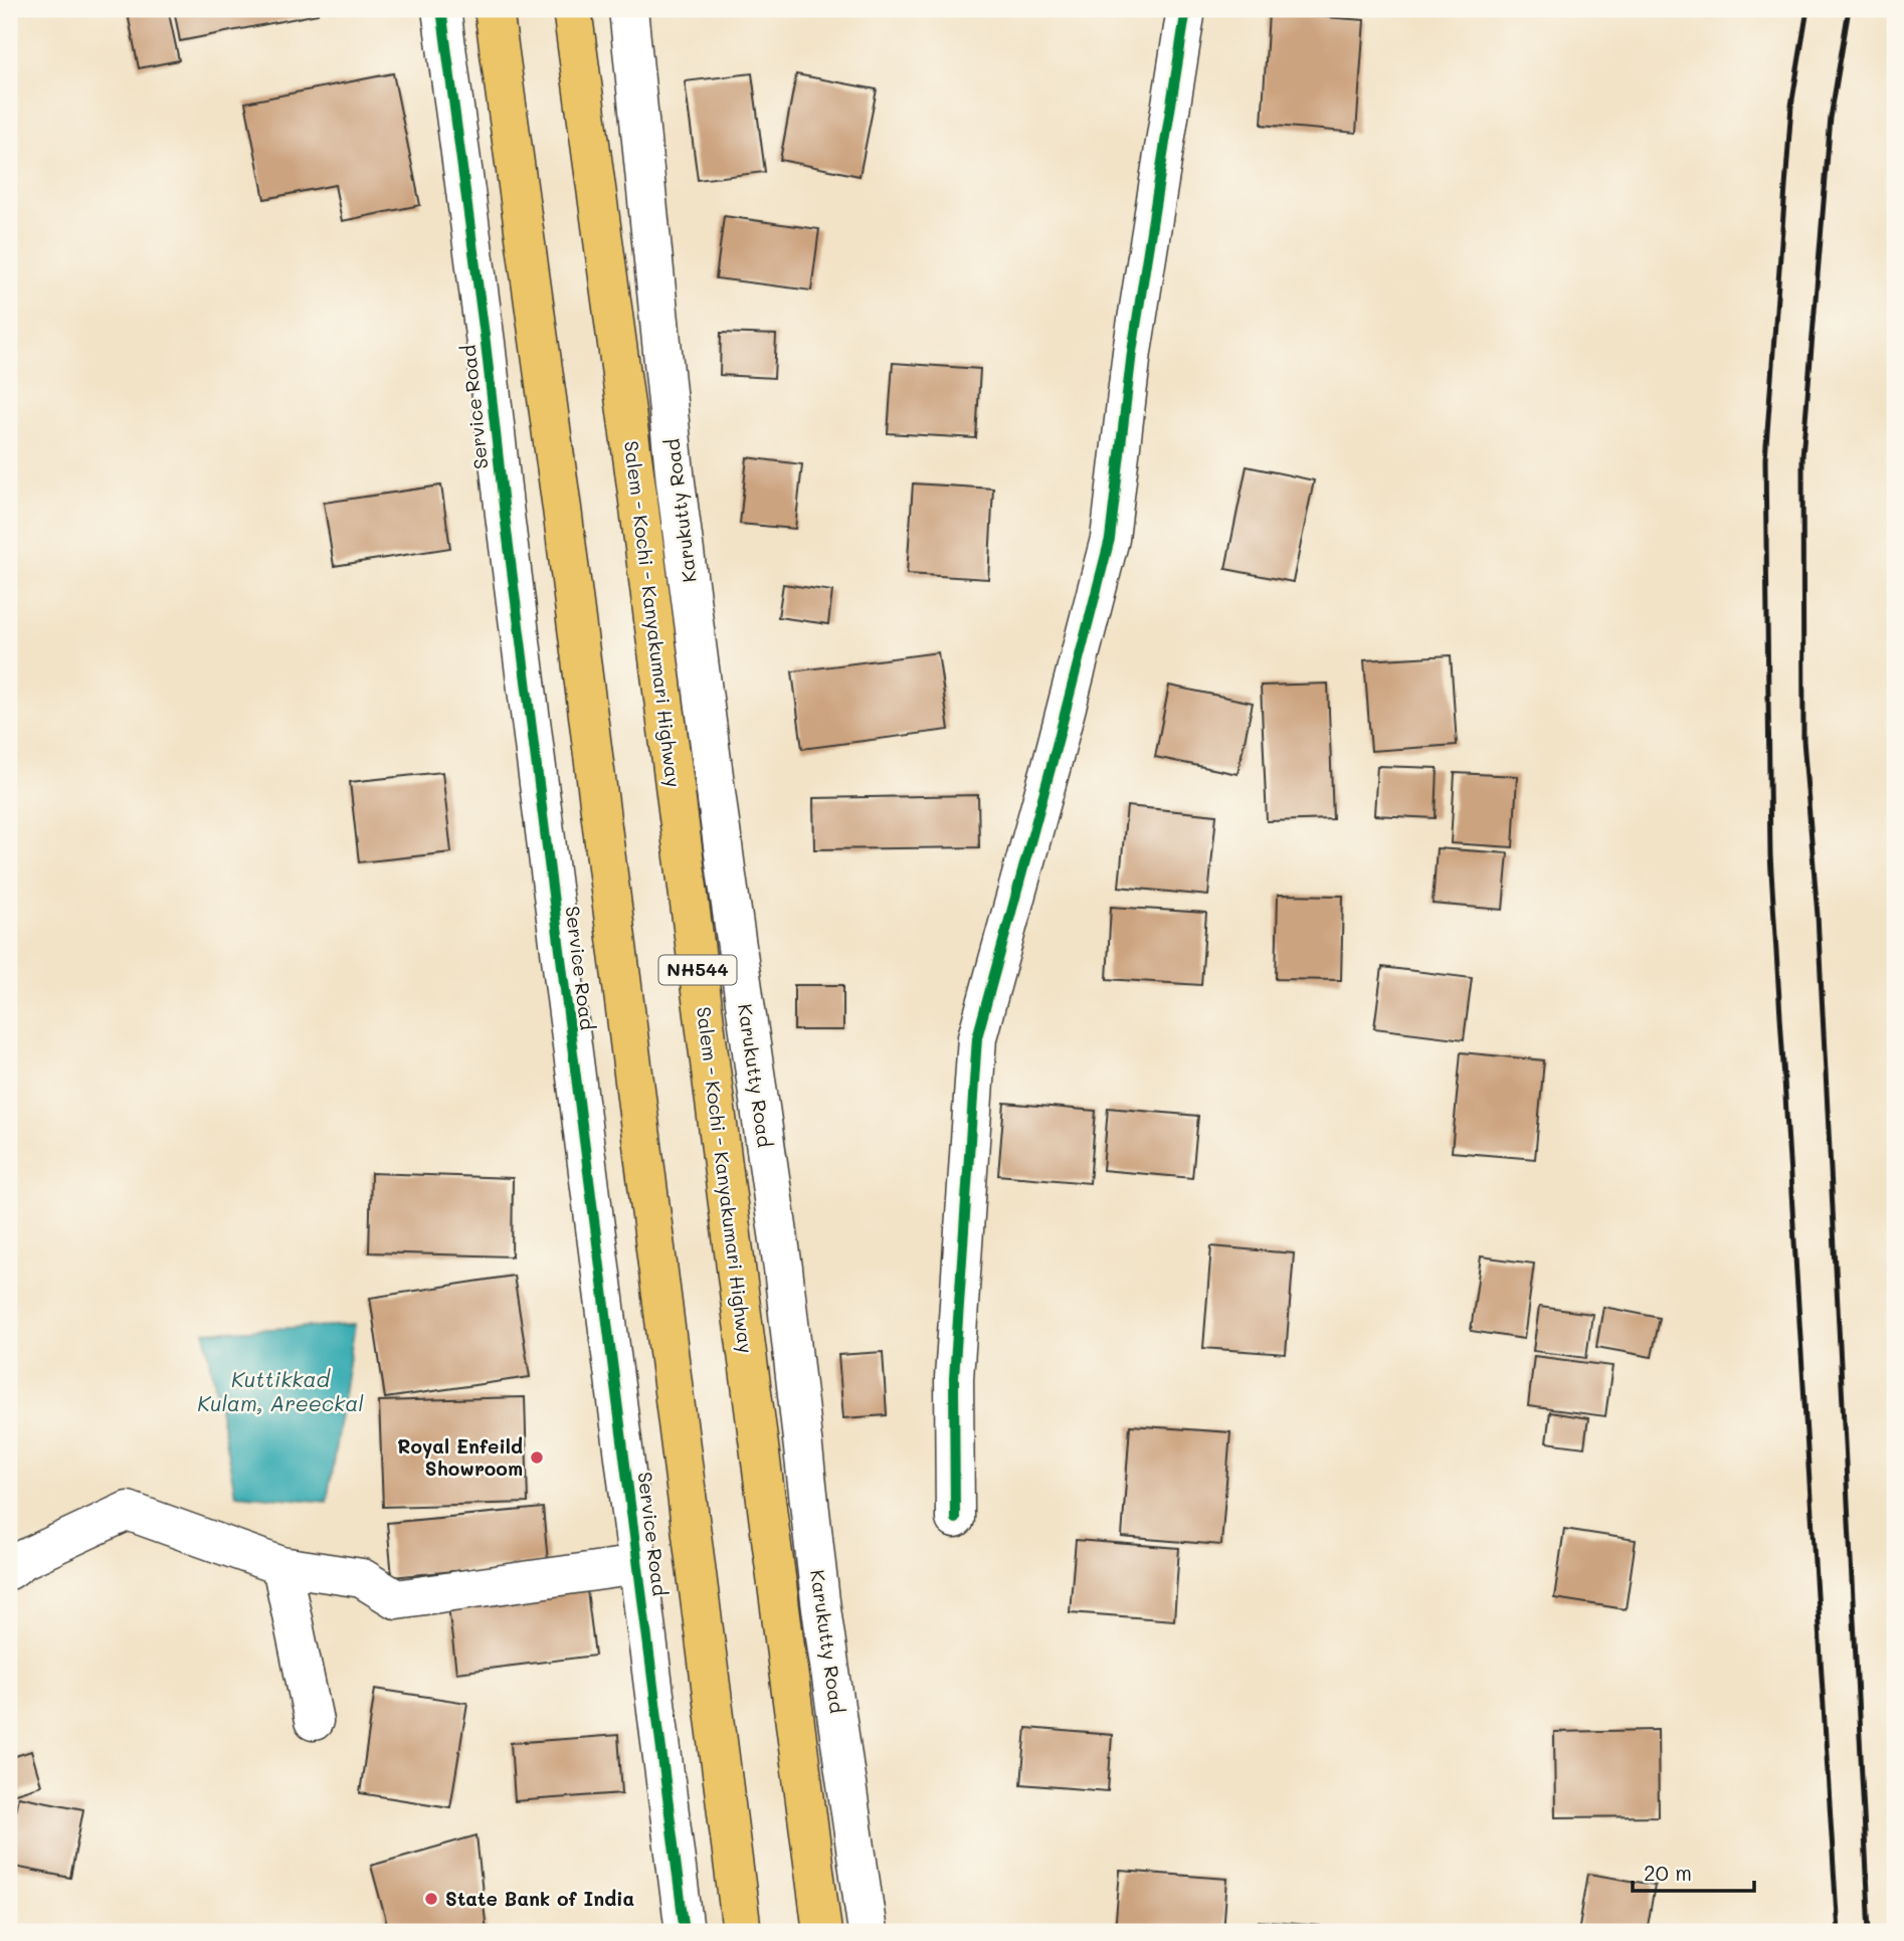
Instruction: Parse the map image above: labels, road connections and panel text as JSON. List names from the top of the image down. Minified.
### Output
{"streets":{"highway":["Salem - Kochi - Kanyakumari Highway","NH544"],"street":["Service Road","Karukutty Road"]},"water":["Kuttikkad Kulam, Areeckal"],"places":["Royal Enfeild Showroom","State Bank of India"],"scale_bar":"20 m"}
